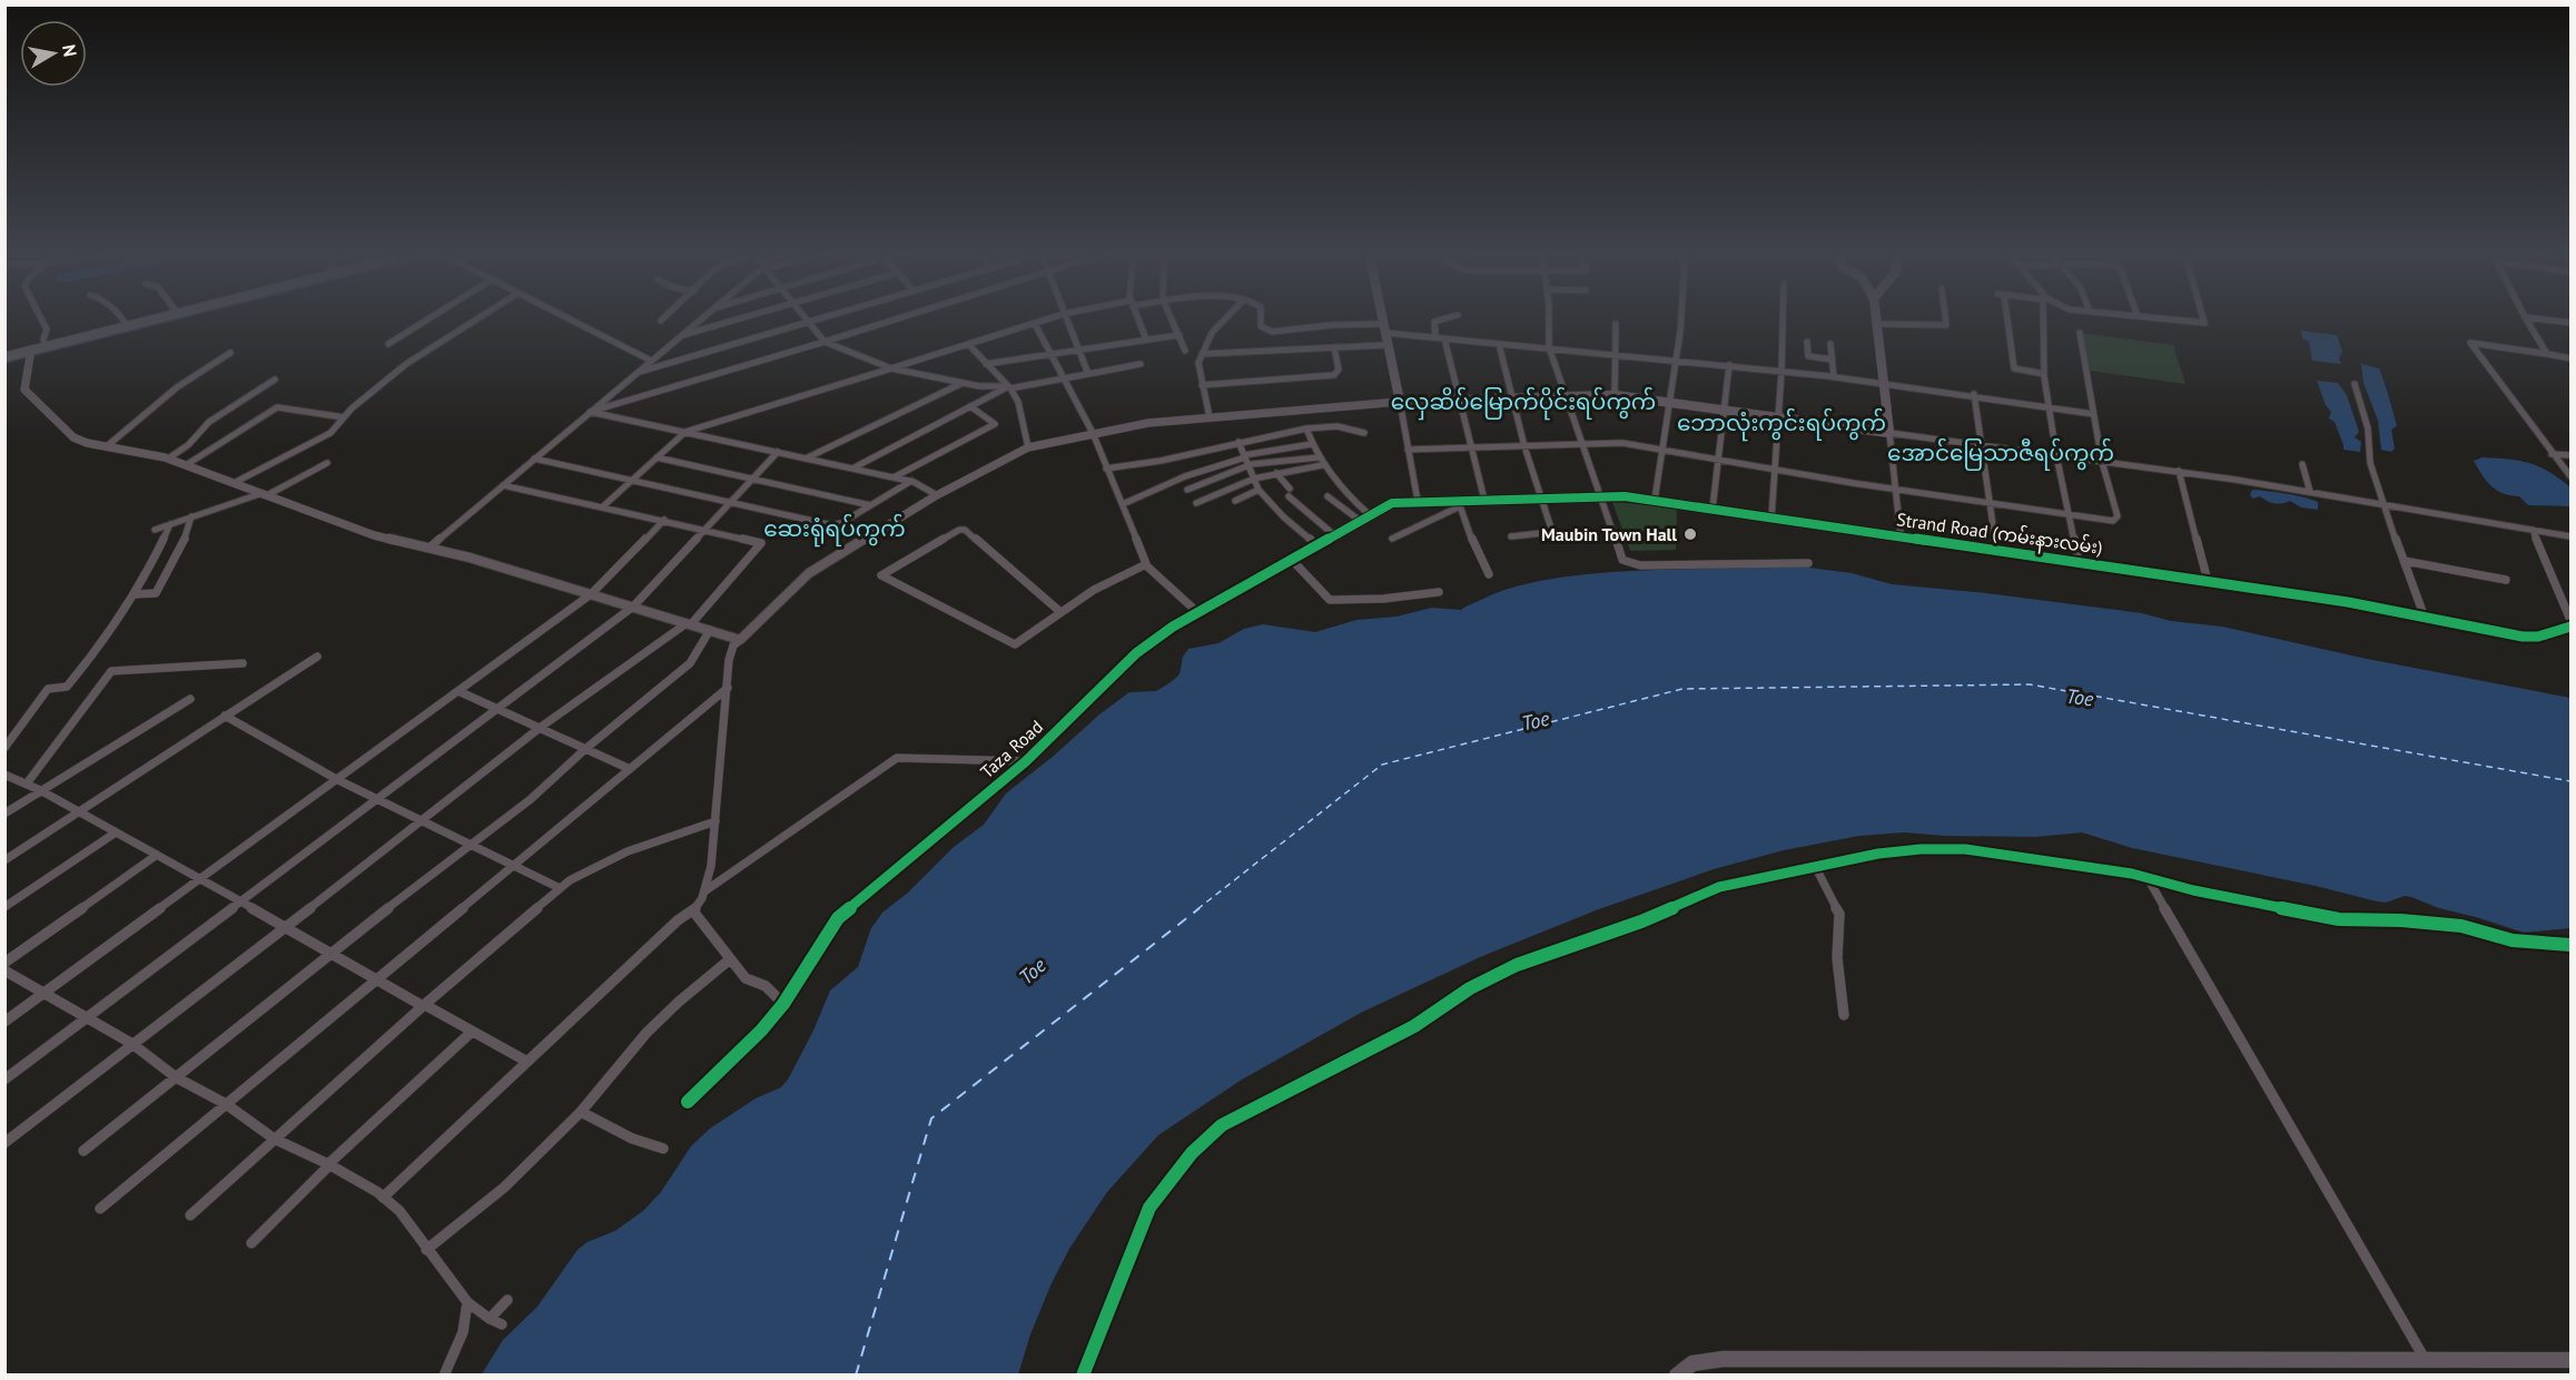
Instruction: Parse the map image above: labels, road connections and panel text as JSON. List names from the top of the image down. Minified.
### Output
{"streets":{"street":["Strand Road (ကမ်းနားလမ်း)","Taza Road"]},"crossings":[["Strand Road (ကမ်းနားလမ်း)","Taza Road"]],"districts":["လှေဆိပ်မြောက်ပိုင်းရပ်ကွက်","ဘောလုံးကွင်းရပ်ကွက်","အောင်မြေသာဇီရပ်ကွက်","ဆေးရုံရပ်ကွက်"],"water":["Toe"],"places":["Maubin Town Hall"],"north":"right"}
